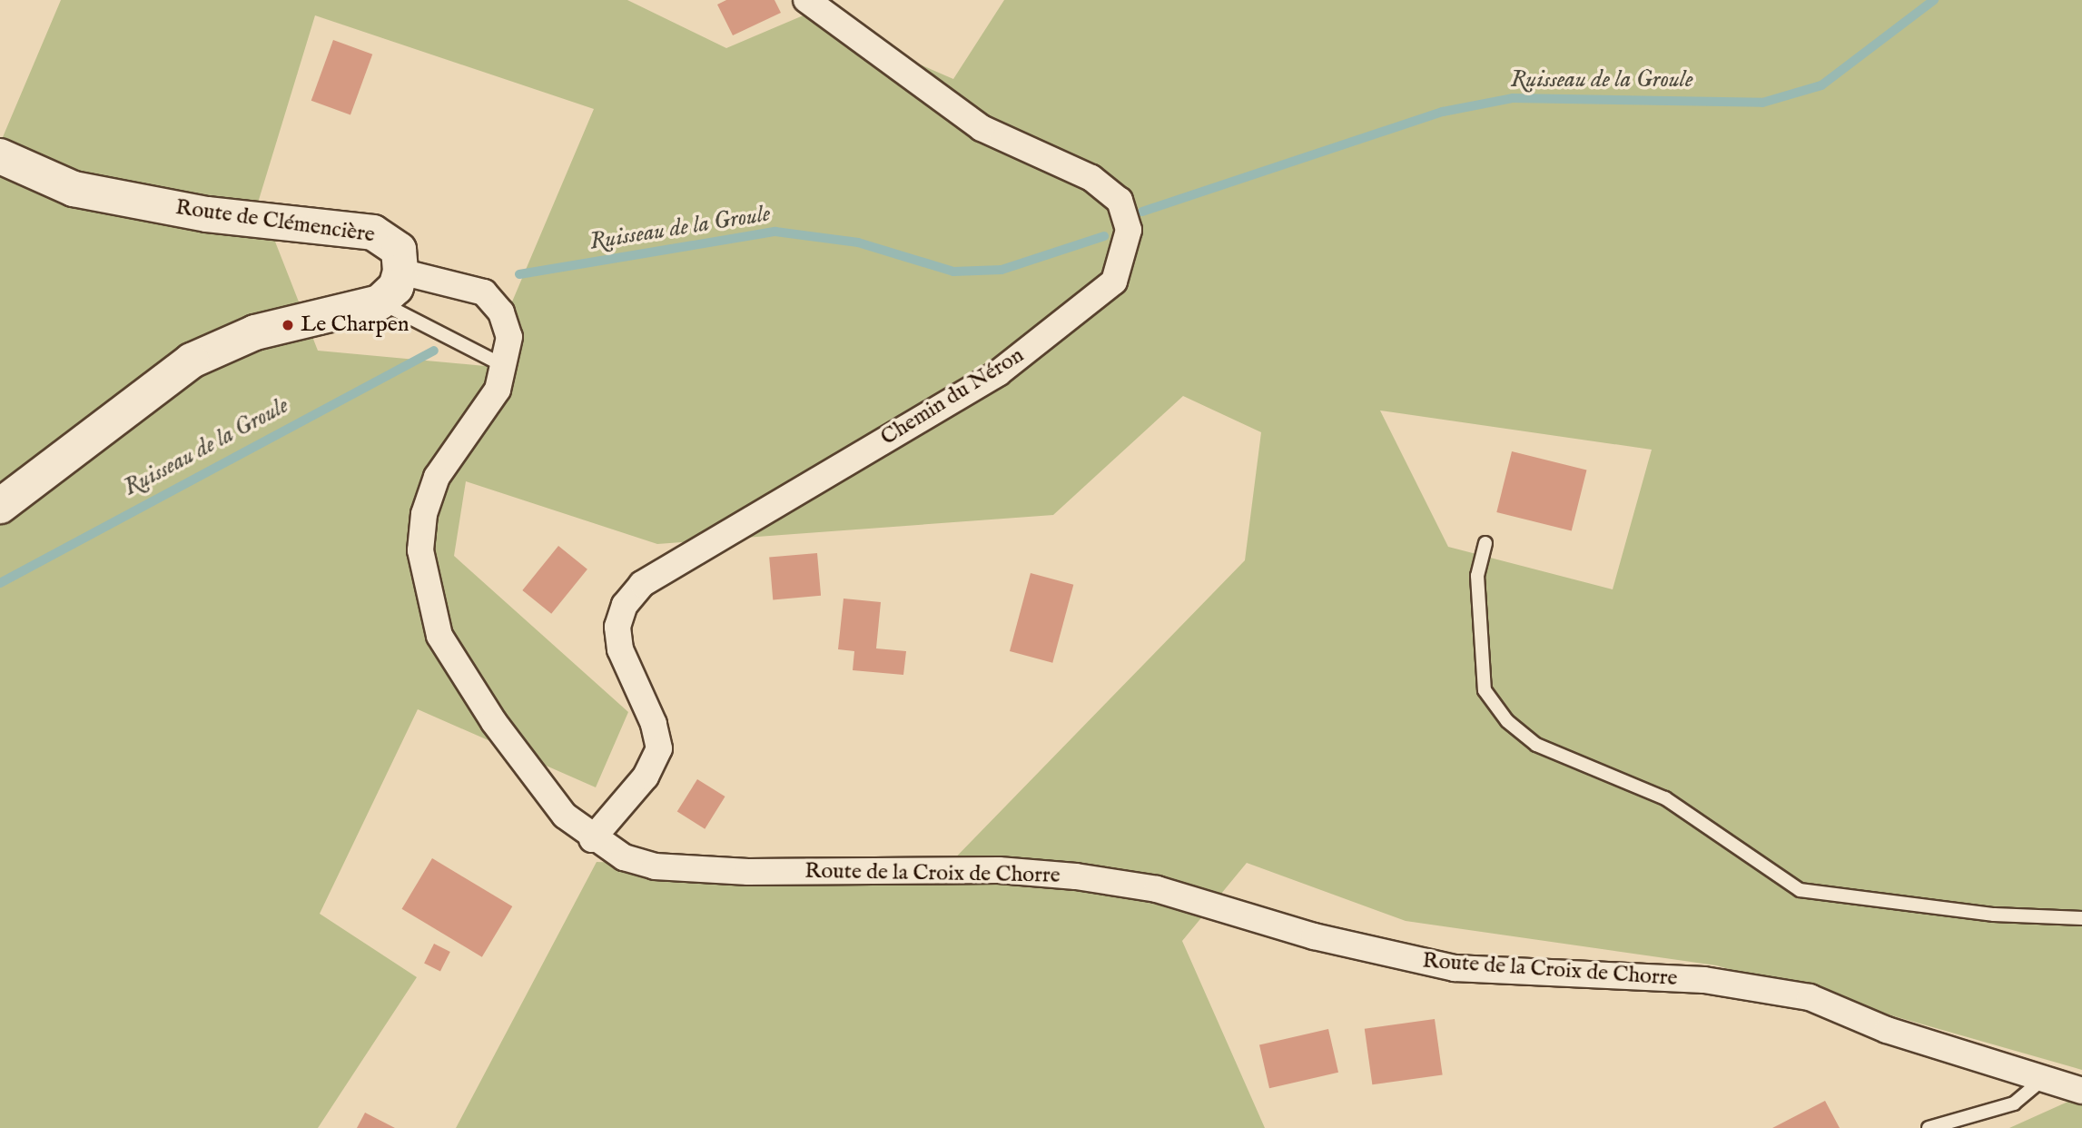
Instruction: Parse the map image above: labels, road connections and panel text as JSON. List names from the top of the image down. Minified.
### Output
{"streets":{"street":["Route de Clémencière","Chemin du Néron","Route de la Croix de Chorre"]},"crossings":[["Route de Clémencière","Route de la Croix de Chorre"],["Chemin du Néron","Route de la Croix de Chorre"]],"water":["Ruisseau de la Groule"],"places":["Le Charpen"]}
